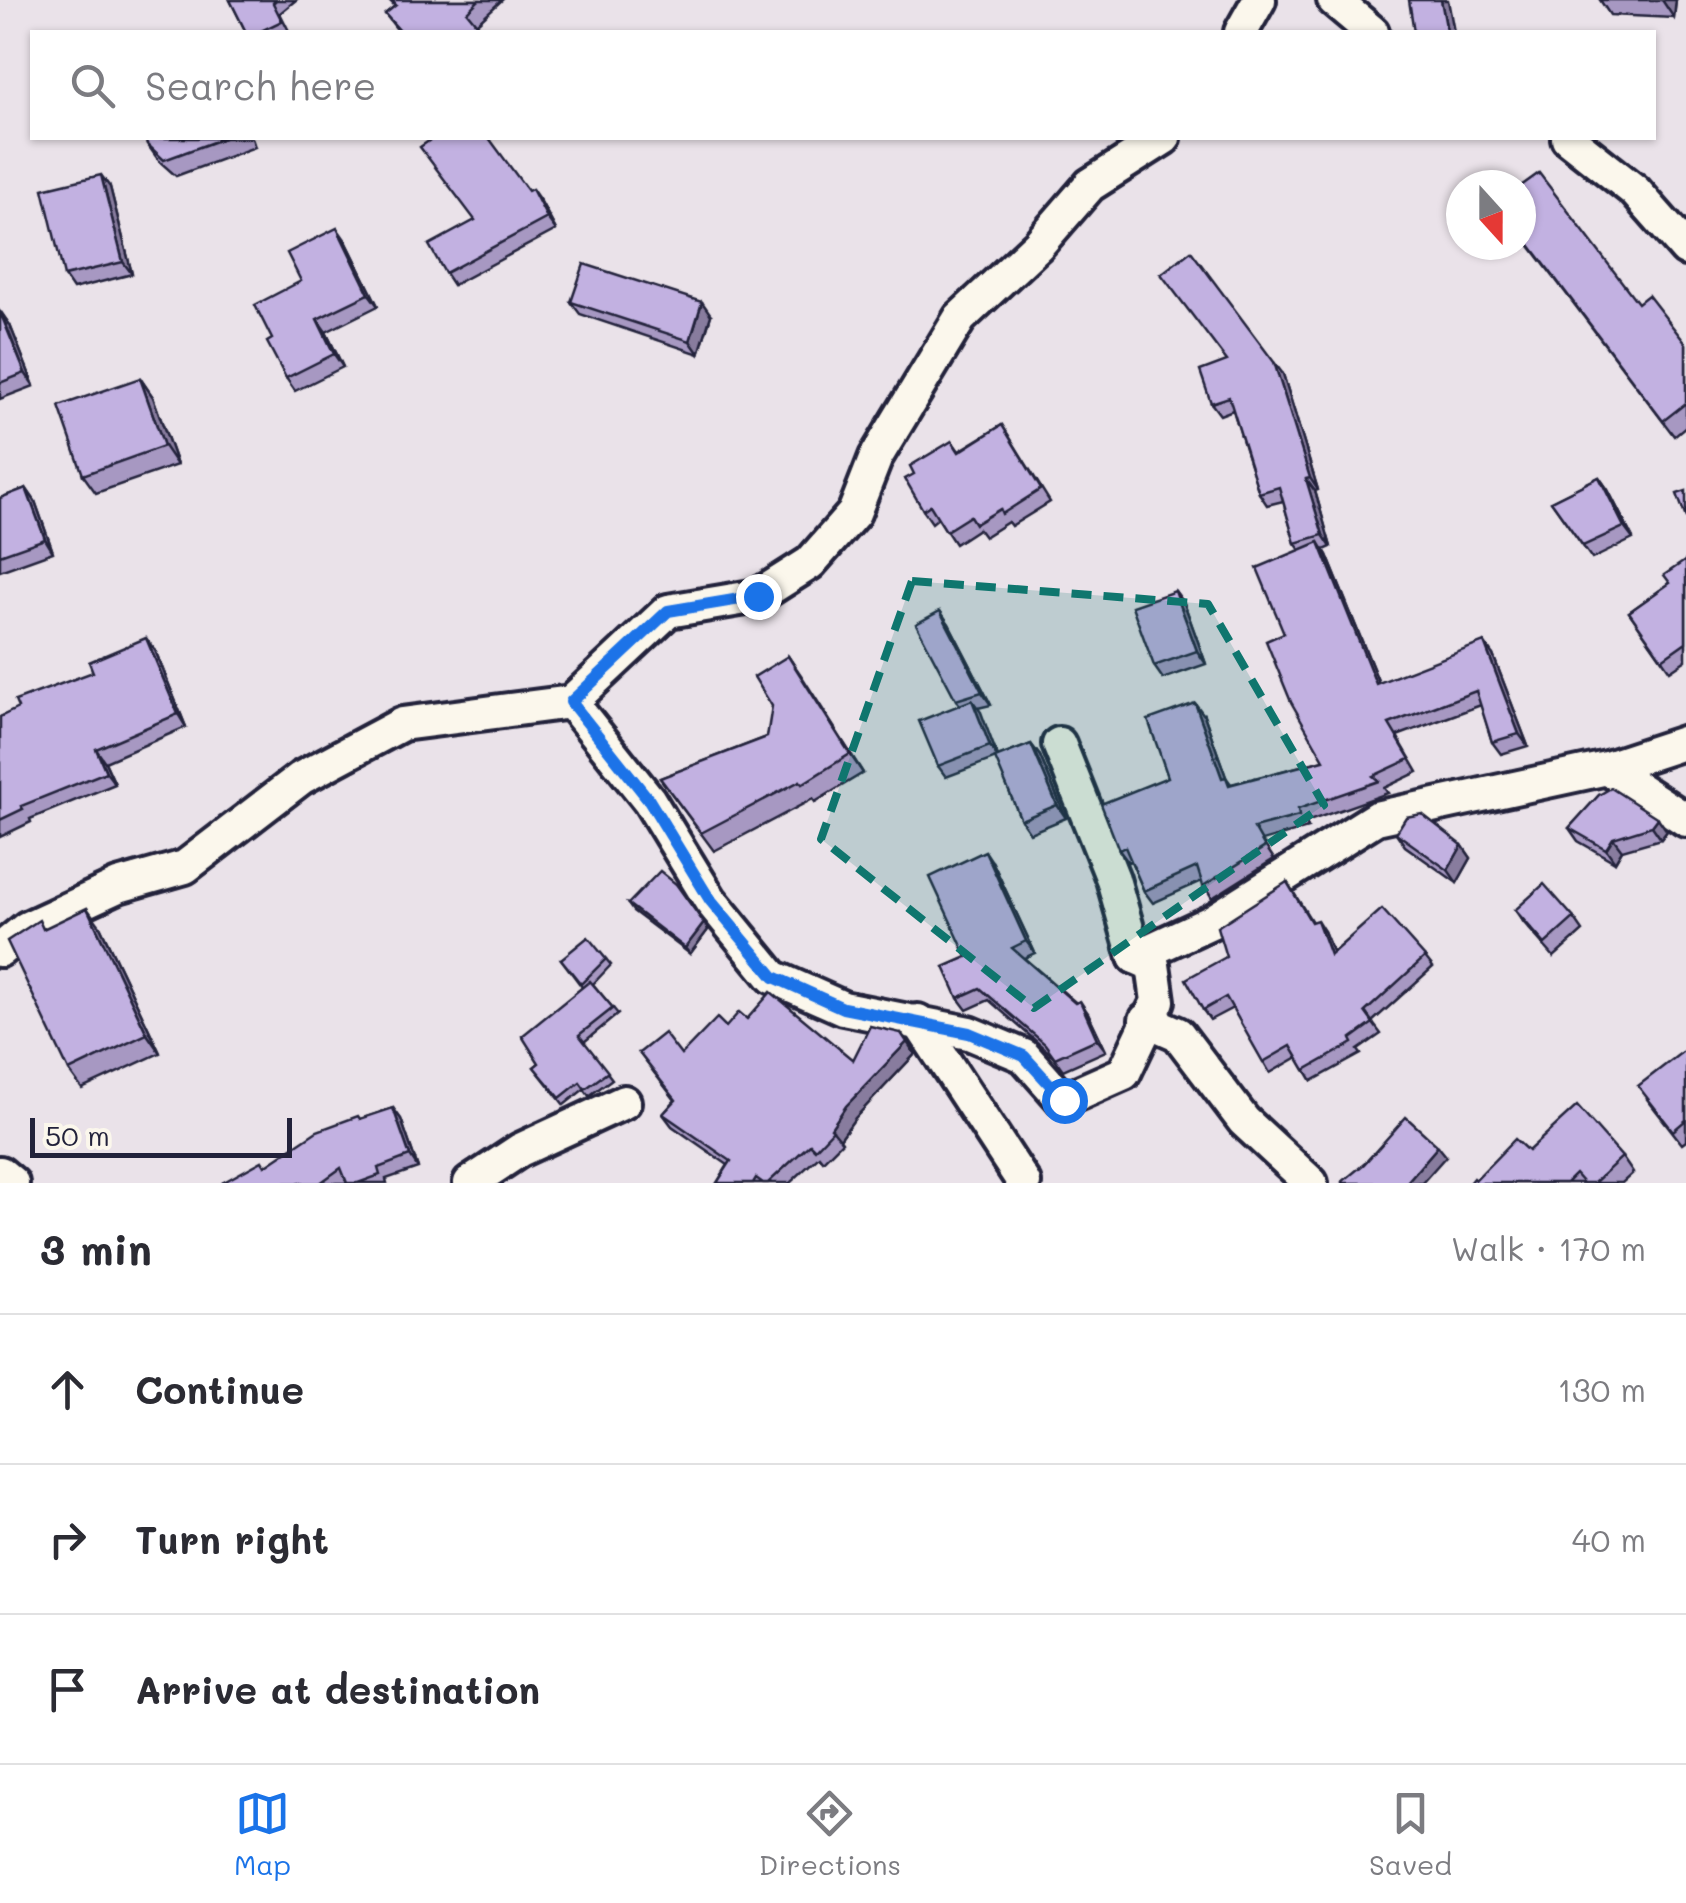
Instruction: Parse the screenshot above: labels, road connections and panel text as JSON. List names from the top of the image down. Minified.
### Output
{"scale_bar":"50 m","north":"bottom","page":{"search":"Search here","scale":"50 m","heading":["3 min","Walk · 170 m"],"list":[["Continue","130 m"],["Turn right","40 m"],"Arrive at destination"],"nav":["Map","Directions","Saved"]}}
